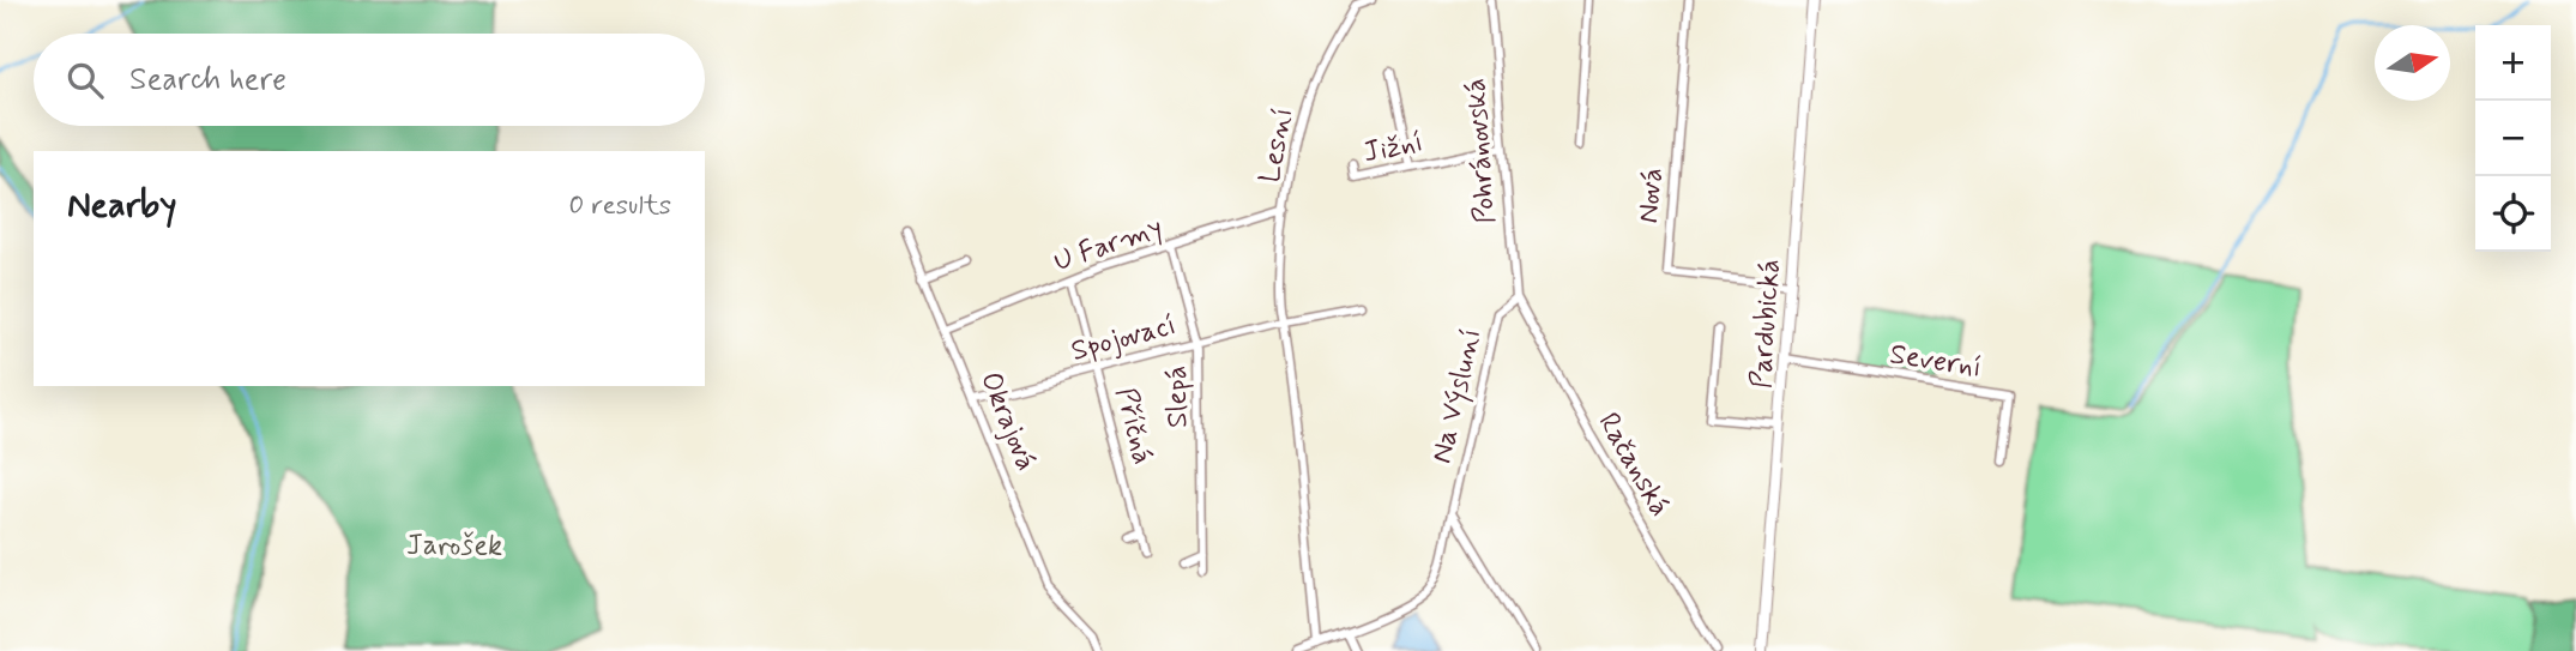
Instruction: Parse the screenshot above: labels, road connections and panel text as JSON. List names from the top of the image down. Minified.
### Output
{"streets":{"street":["Lesní","Jižní","Pohránovská","Nová","U Farmy","Pardubická","Spojovací","Severní","Na Výsluní","Slepá","Okrajová","Příčná","Račanská"]},"crossings":[["Lesní","U Farmy"],["Lesní","Spojovací"],["Lesní","Na Výsluní"],["Jižní","Pohránovská"],["Pohránovská","Na Výsluní"],["Pohránovská","Račanská"],["Nová","Pardubická"],["U Farmy","Slepá"],["U Farmy","Okrajová"],["U Farmy","Příčná"],["Pardubická","Severní"],["Spojovací","Slepá"],["Spojovací","Okrajová"],["Spojovací","Příčná"],["Na Výsluní","Račanská"]],"parks":["Jarošek"],"north":"right","page":{"map_buttons":["+","−"],"search":"Search here","heading":["Nearby","0 results"]}}
